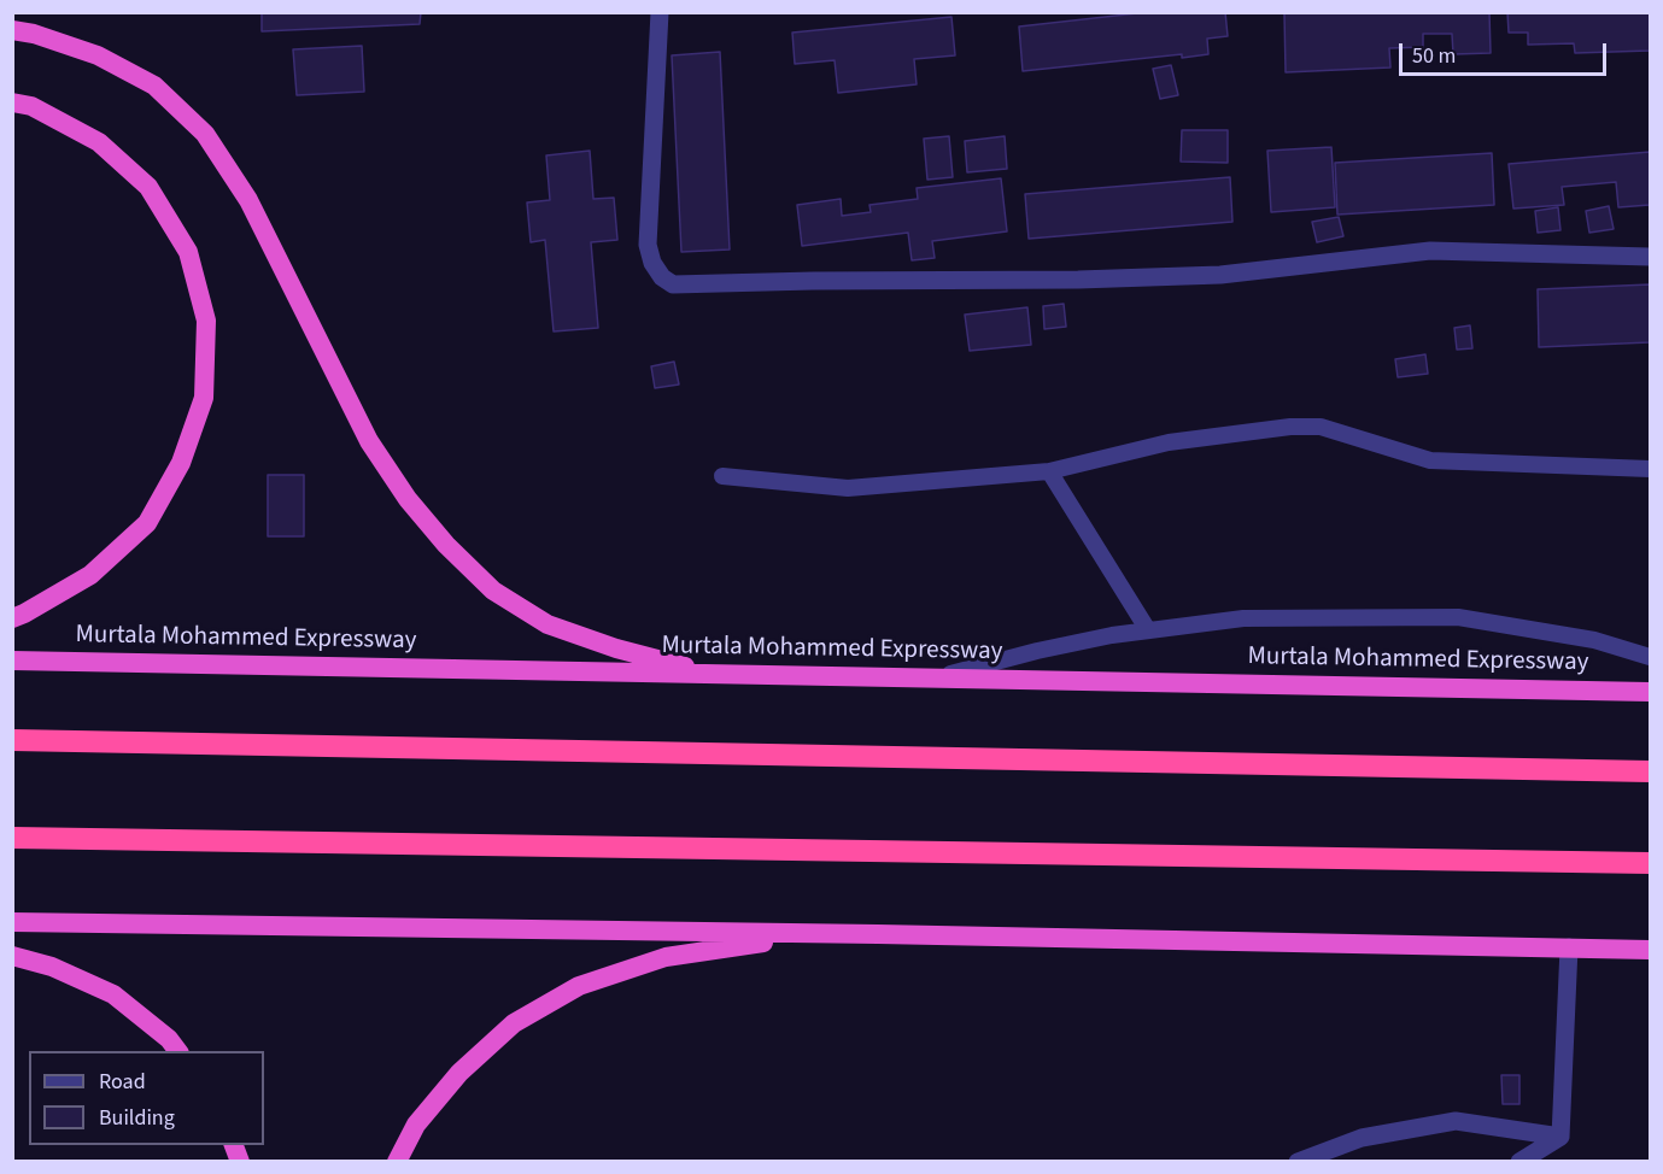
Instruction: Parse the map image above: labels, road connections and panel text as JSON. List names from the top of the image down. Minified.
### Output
{"streets":{"highway":["Murtala Mohammed Expressway"]},"legend":["Road","Building"],"scale_bar":"50 m"}
